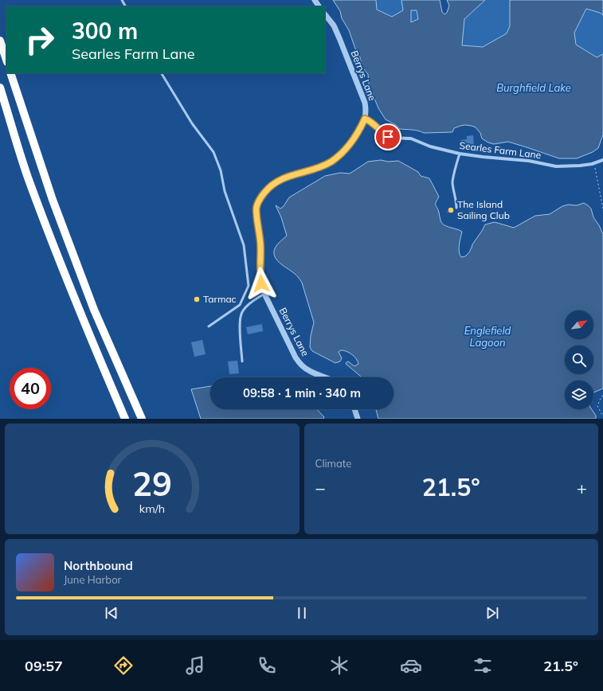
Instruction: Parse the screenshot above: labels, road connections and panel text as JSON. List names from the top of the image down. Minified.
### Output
{"streets":{"street":["Berrys Lane","Searles Farm Lane"]},"crossings":[["Berrys Lane","Searles Farm Lane"]],"water":["Burghfield Lake","Englefield Lagoon"],"places":["The Island Sailing Club","Tarmac"],"north":"top right","page":{"turn":["300 m","Searles Farm Lane"],"limit":"40","trip":"09:58 · 1 min · 340 m","tile":"Climate","heat":["−","21.5°","+"],"song":["Northbound","June Harbor"],"tabs":["09:57","21.5°"],"gauge":["29","km/h"]}}
